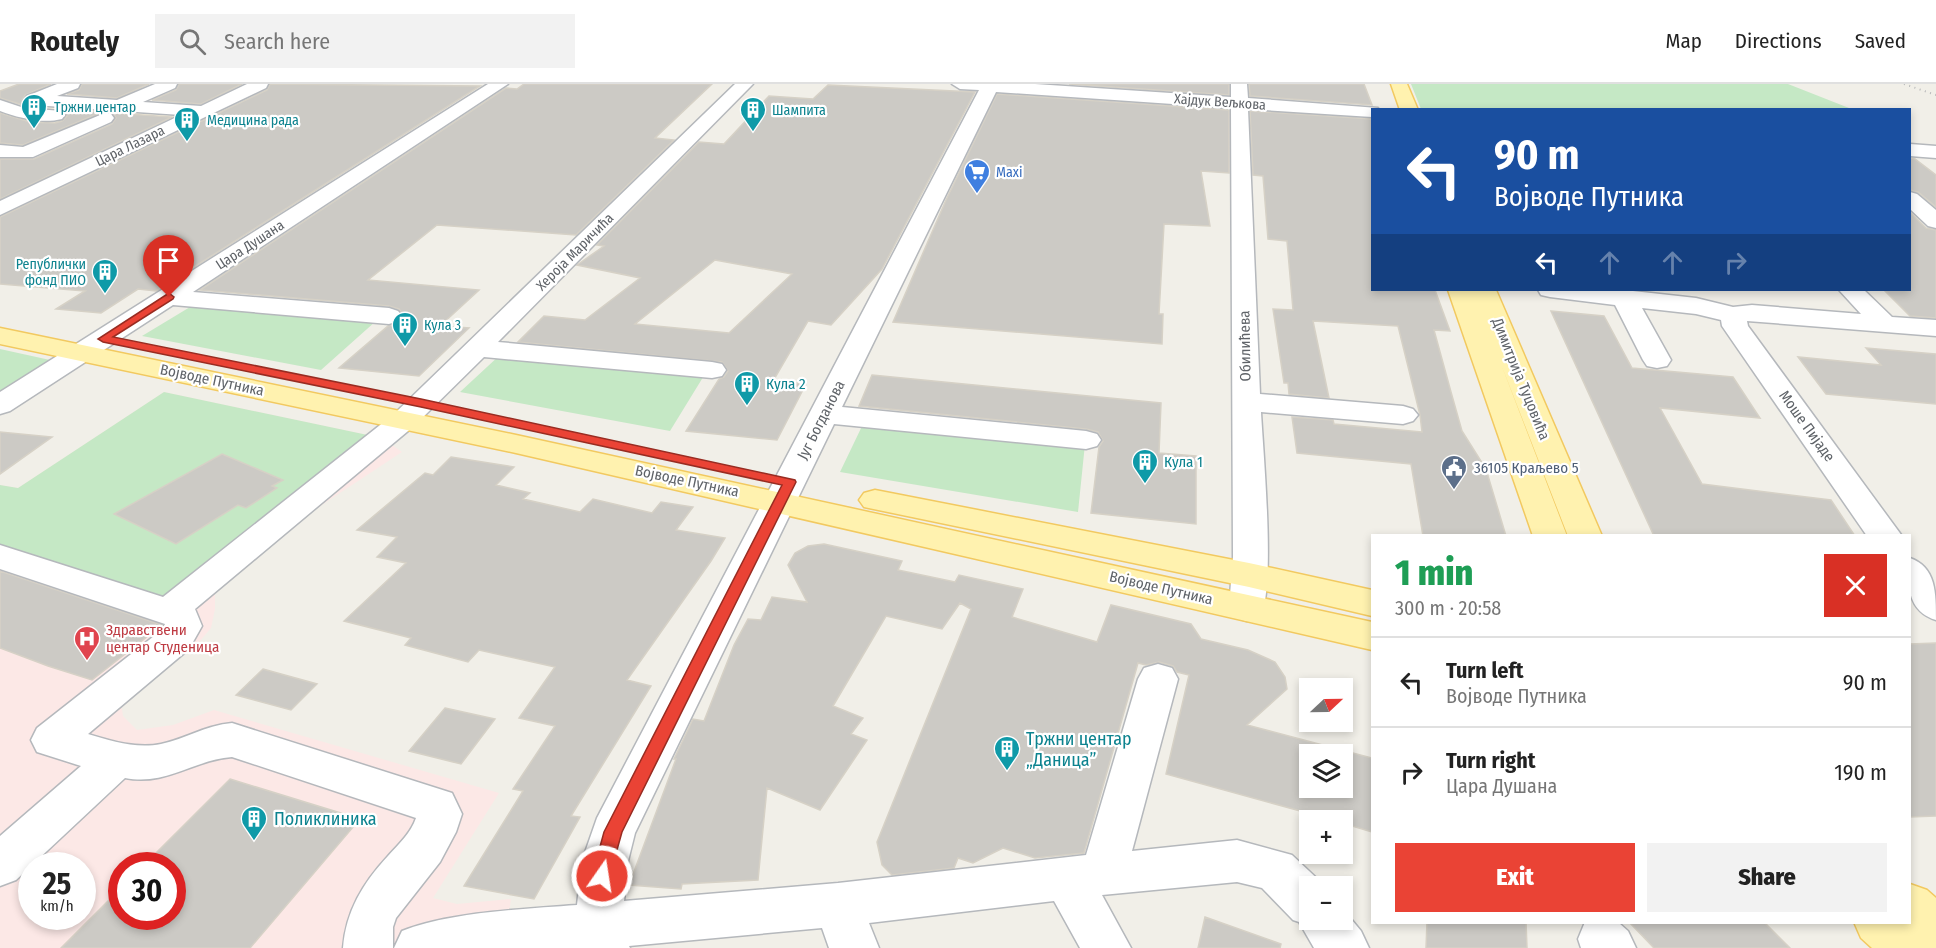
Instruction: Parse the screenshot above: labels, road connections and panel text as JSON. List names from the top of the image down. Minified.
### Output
{"streets":{"main road":["Димитрија Туцовића","Војводе Путника"],"street":["Хајдук Вељкова","Цара Лазара","Цара Душана","Хероја Маричића","Обилићева","Југ Богданова","Моше Пијаде"]},"crossings":[["Хајдук Вељкова","Обилићева"],["Хајдук Вељкова","Југ Богданова"],["Цара Душана","Војводе Путника"],["Хероја Маричића","Војводе Путника"],["Обилићева","Војводе Путника"],["Војводе Путника","Југ Богданова"]],"places":{"building":["Тржни центар","Шампита","Медицина рада","Републички фонд ПИО","Кула 3","Кула 2","Кула 1","Тржни центар „Даница”","Поликлиника"],"supermarket":["Maxi"],"public building":["36105 Краљево 5"],"hospital":["Здравствени центар Студеница"]},"north":"right","page":{"header":"Routely","search":"Search here","nav":["Map","Directions","Saved"],"turn":["90 m","Војводе Путника"],"heading":["1 min","300 m · 20:58"],"list":[{"name":"Turn left","note":"Војводе Путника","value":"90 m"},{"name":"Turn right","note":"Цара Душана","value":"190 m"}],"map_buttons":["+","−"],"buttons":["Exit","Share"],"speed":"25 km/h","limit":"30"}}
